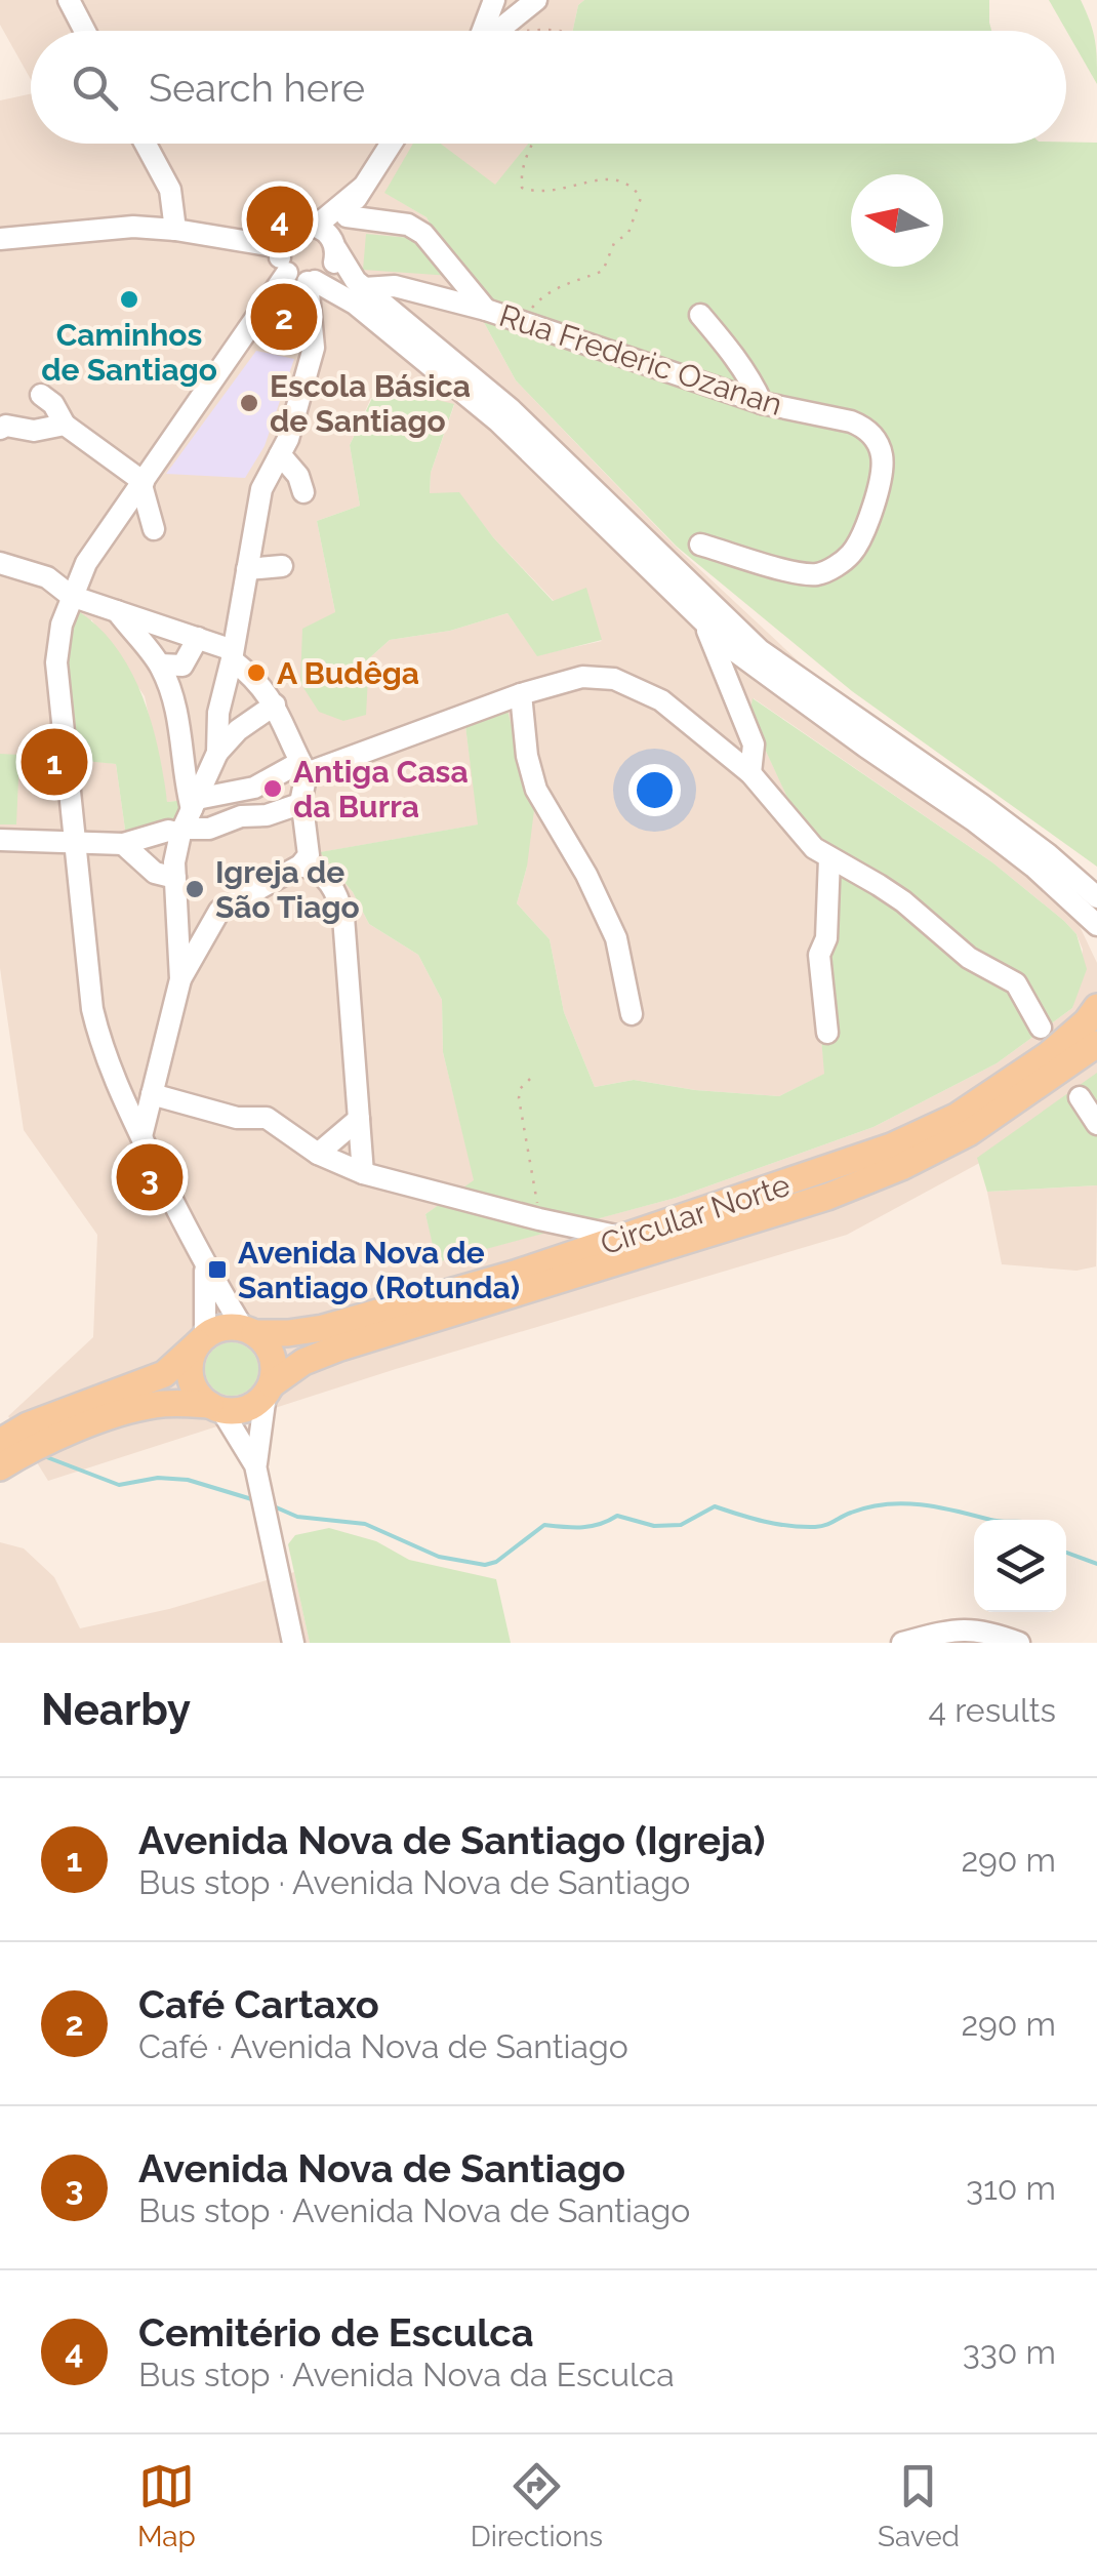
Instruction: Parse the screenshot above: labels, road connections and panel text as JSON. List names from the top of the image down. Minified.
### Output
{"streets":{"main road":["Circular Norte"],"street":["Rua Frederic Ozanan"]},"places":{"other":["Caminhos de Santiago","Escola Básica de Santiago","A Budêga","Antiga Casa da Burra","Igreja de São Tiago"],"transit":["Avenida Nova de Santiago (Rotunda)"]},"north":"left","page":{"search":"Search here","pins":["4","2","1","3"],"heading":["Nearby","4 results"],"list":[{"mark":"1","name":"Avenida Nova de Santiago (Igreja)","note":"Bus stop · Avenida Nova de Santiago","value":"290 m"},{"mark":"2","name":"Café Cartaxo","note":"Café · Avenida Nova de Santiago","value":"290 m"},{"mark":"3","name":"Avenida Nova de Santiago","note":"Bus stop · Avenida Nova de Santiago","value":"310 m"},{"mark":"4","name":"Cemitério de Esculca","note":"Bus stop · Avenida Nova da Esculca","value":"330 m"}],"nav":["Map","Directions","Saved"]}}
